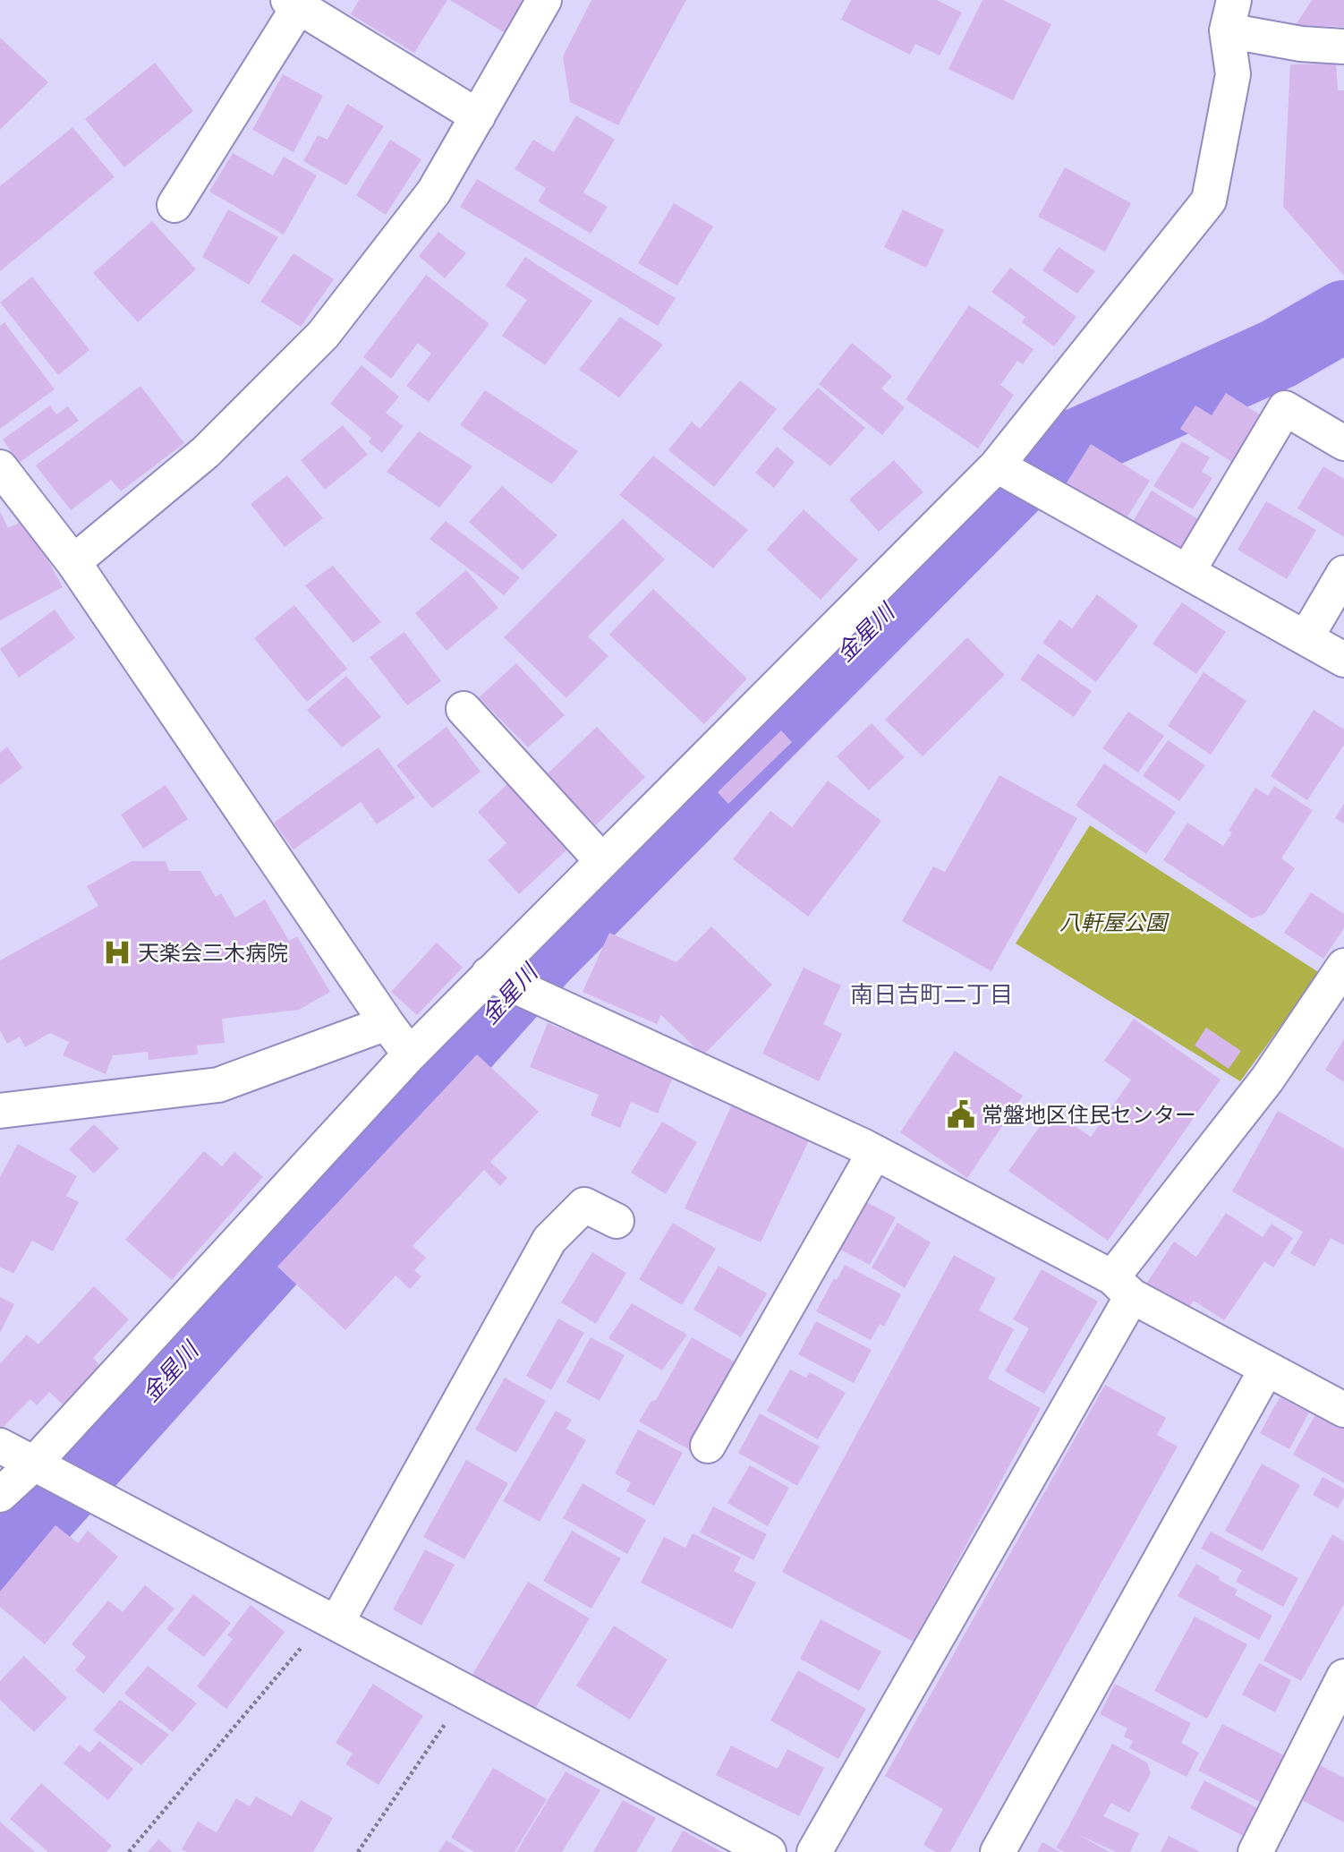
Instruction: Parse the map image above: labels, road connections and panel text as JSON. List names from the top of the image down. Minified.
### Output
{"districts":["南日吉町二丁目"],"water":["金星川"],"parks":["八軒屋公園"],"places":{"hospital":["天楽会三木病院"],"public building":["常盤地区住民センター"]}}
